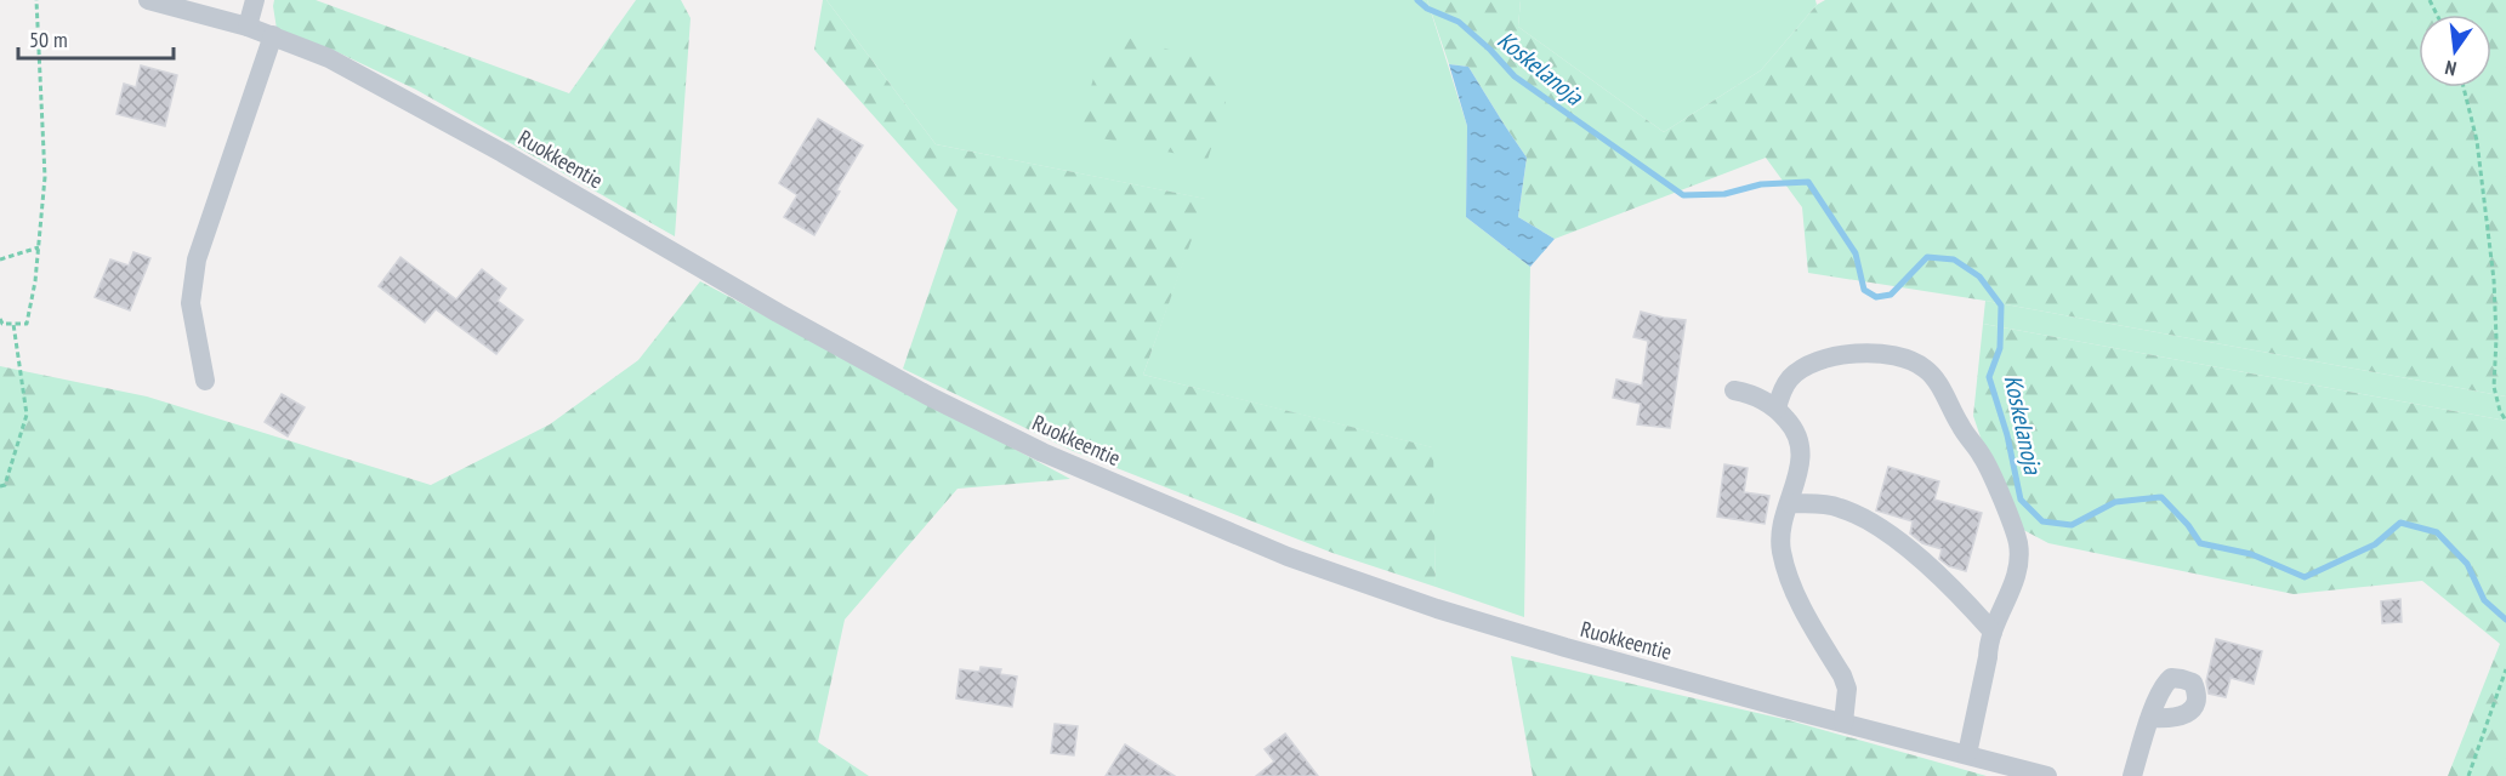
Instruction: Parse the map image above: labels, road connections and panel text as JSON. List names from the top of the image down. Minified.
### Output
{"streets":{"street":["Ruokkeentie"]},"water":["Koskelanoja"],"scale_bar":"50 m","north":"bottom"}
